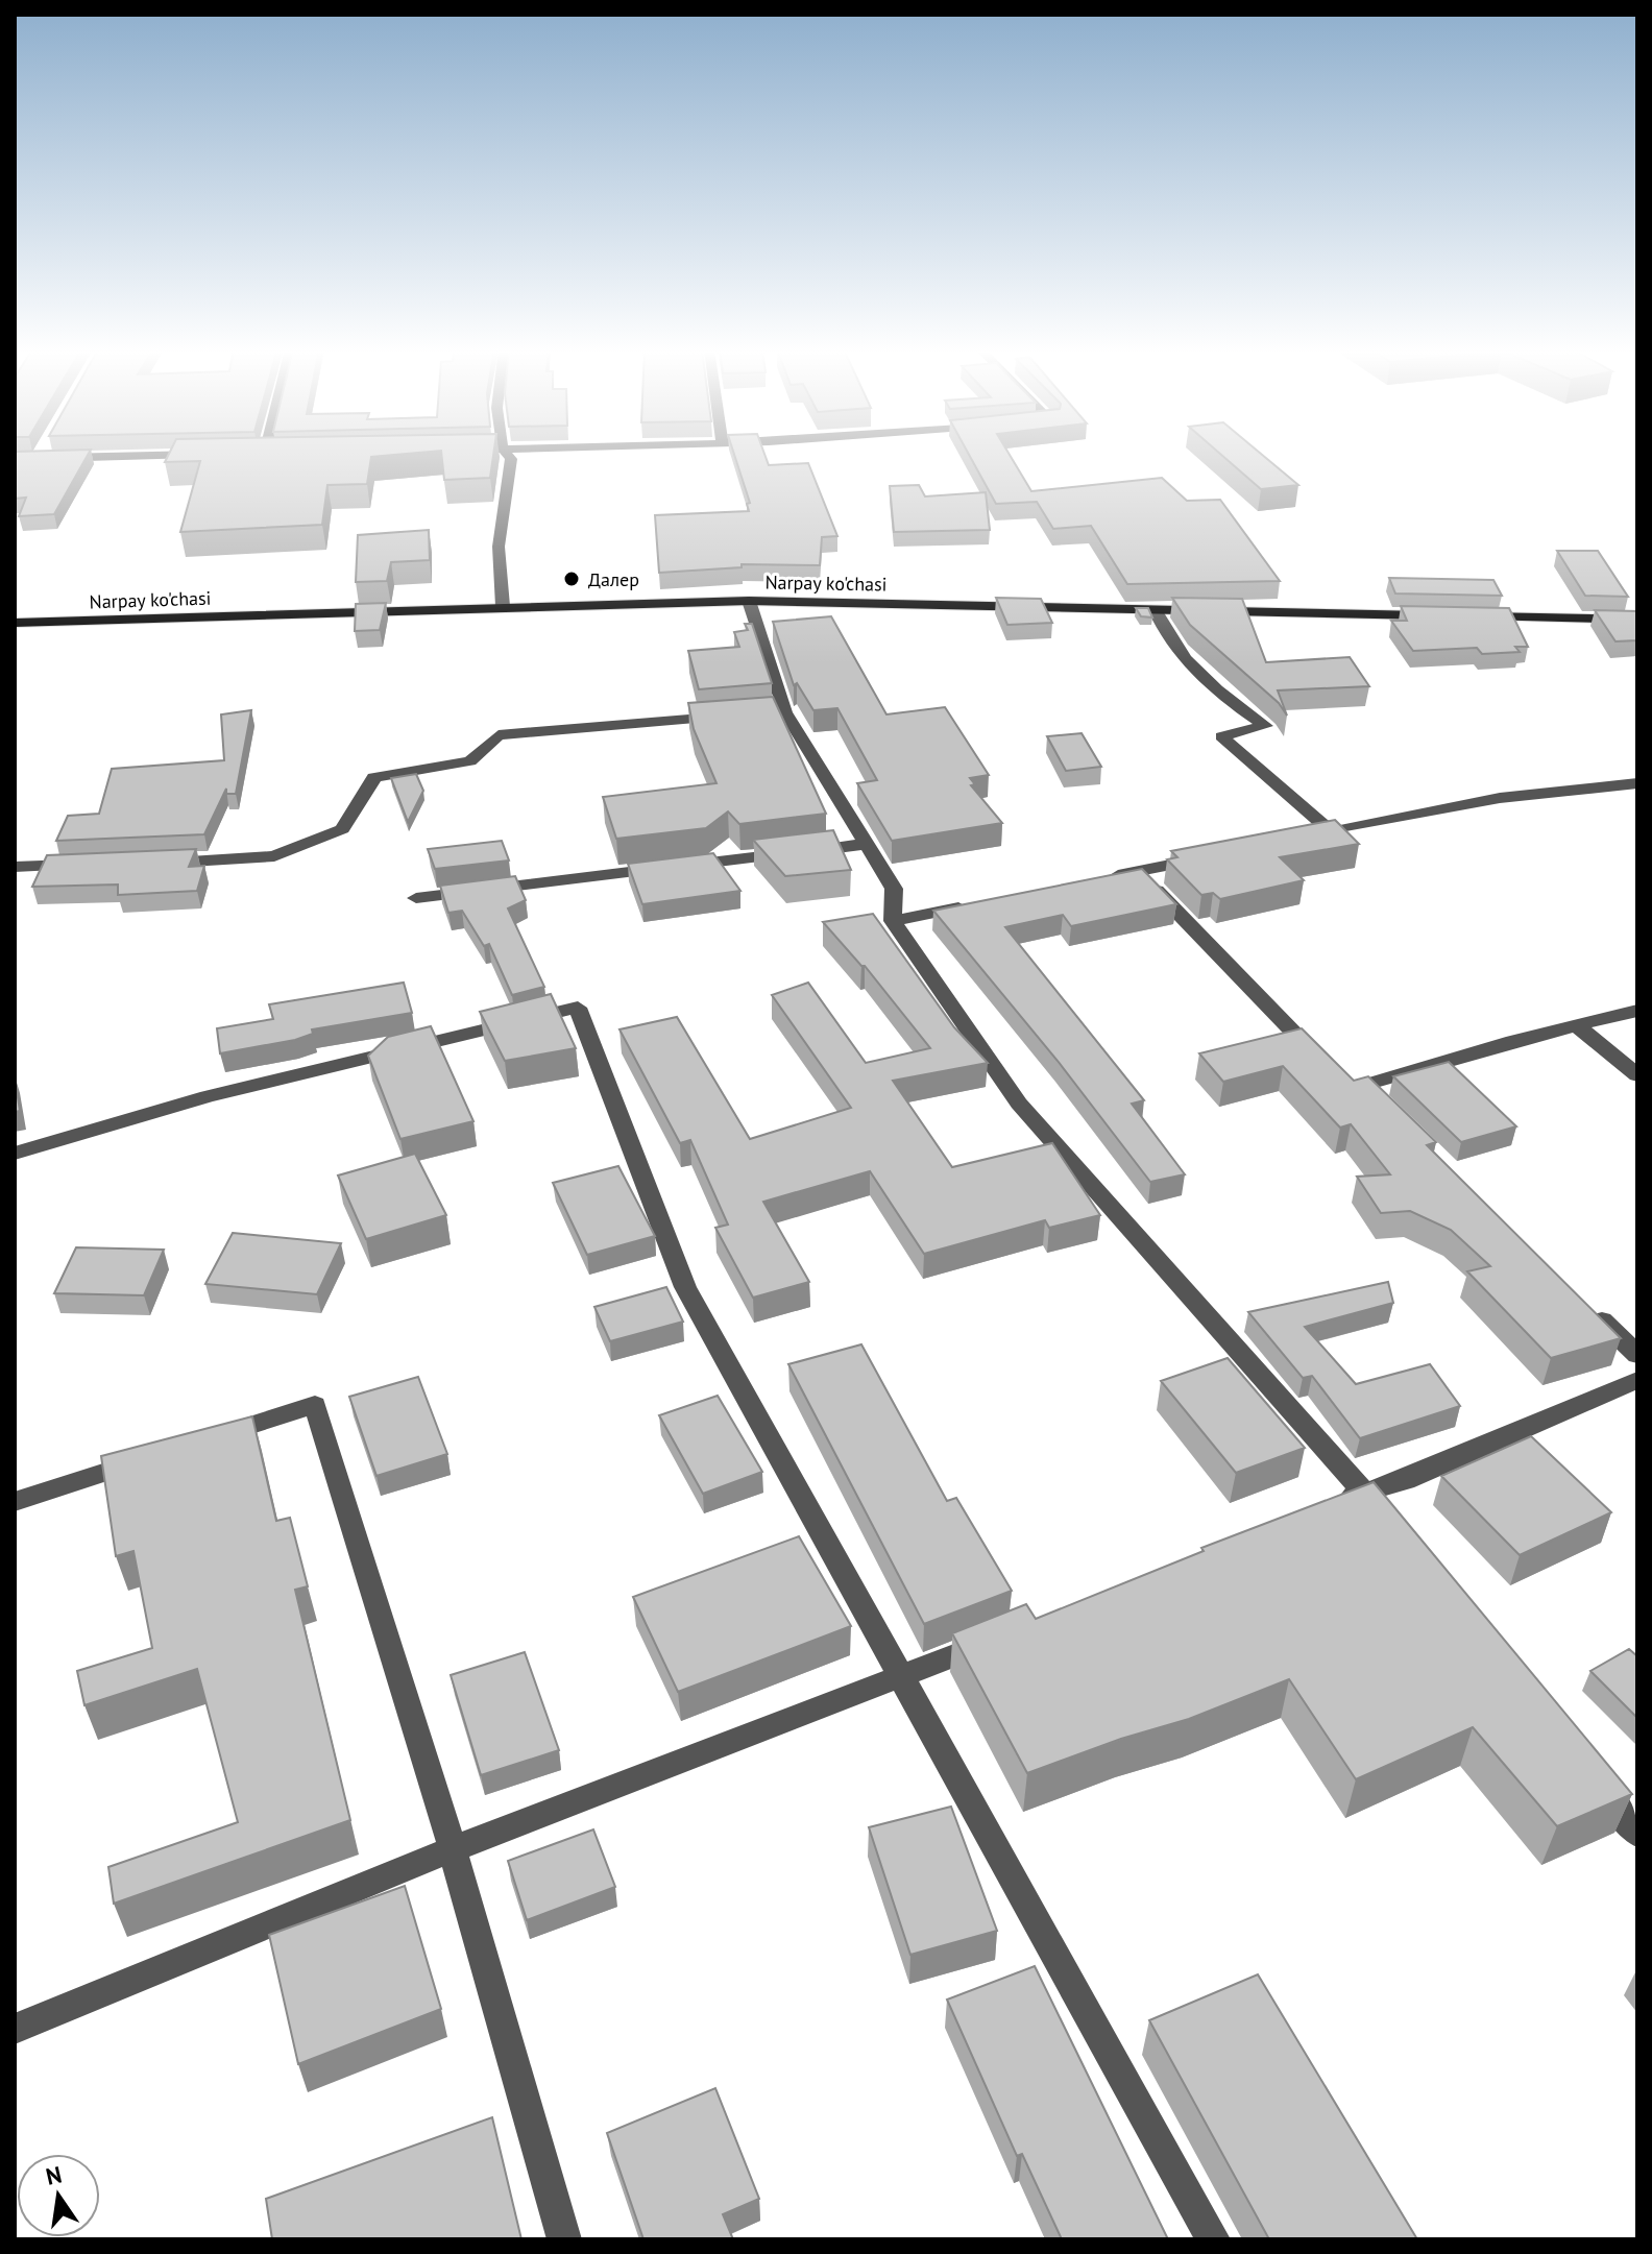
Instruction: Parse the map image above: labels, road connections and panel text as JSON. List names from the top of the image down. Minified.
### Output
{"streets":{"main road":["Narpay ko'chasi"]},"places":["Далер"],"north":"top"}
